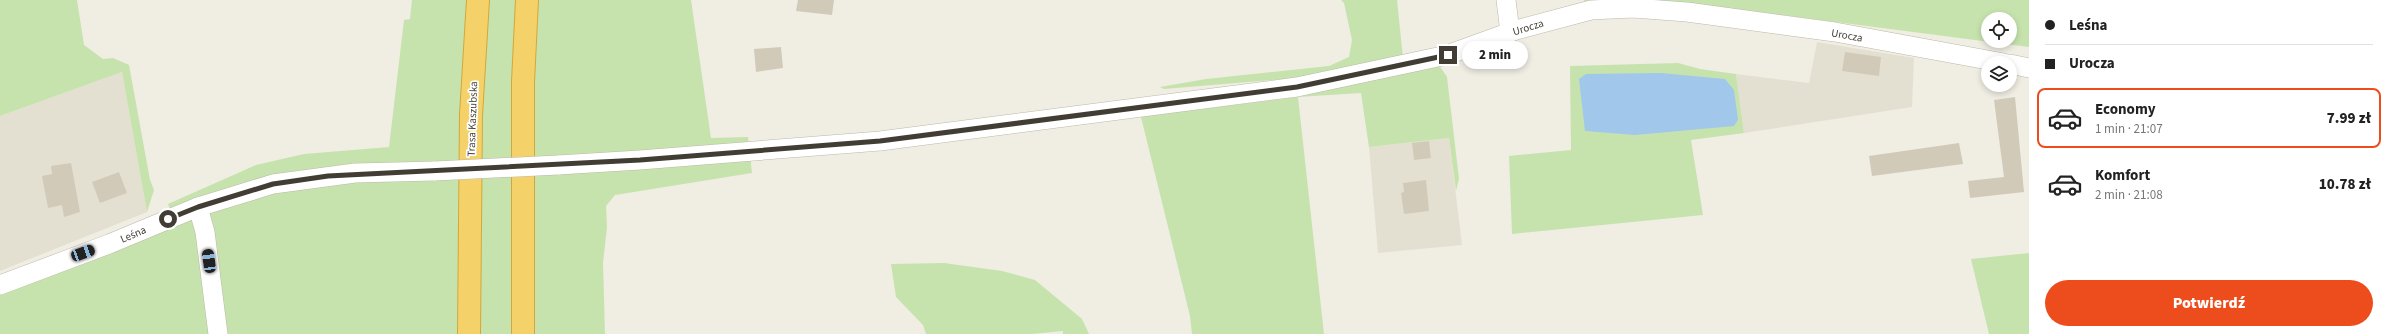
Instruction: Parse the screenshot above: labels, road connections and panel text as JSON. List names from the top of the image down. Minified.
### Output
{"streets":{"highway":["Trasa Kaszubska"],"street":["Urocza","Leśna"]},"crossings":[["Urocza","Leśna"]],"page":{"banner":["Leśna","Urocza"],"bubble":"2 min","list":[{"name":"Economy","note":"1 min · 21:07","value":"7.99 zł"},{"name":"Komfort","note":"2 min · 21:08","value":"10.78 zł"}],"buttons":"Potwierdź"}}
